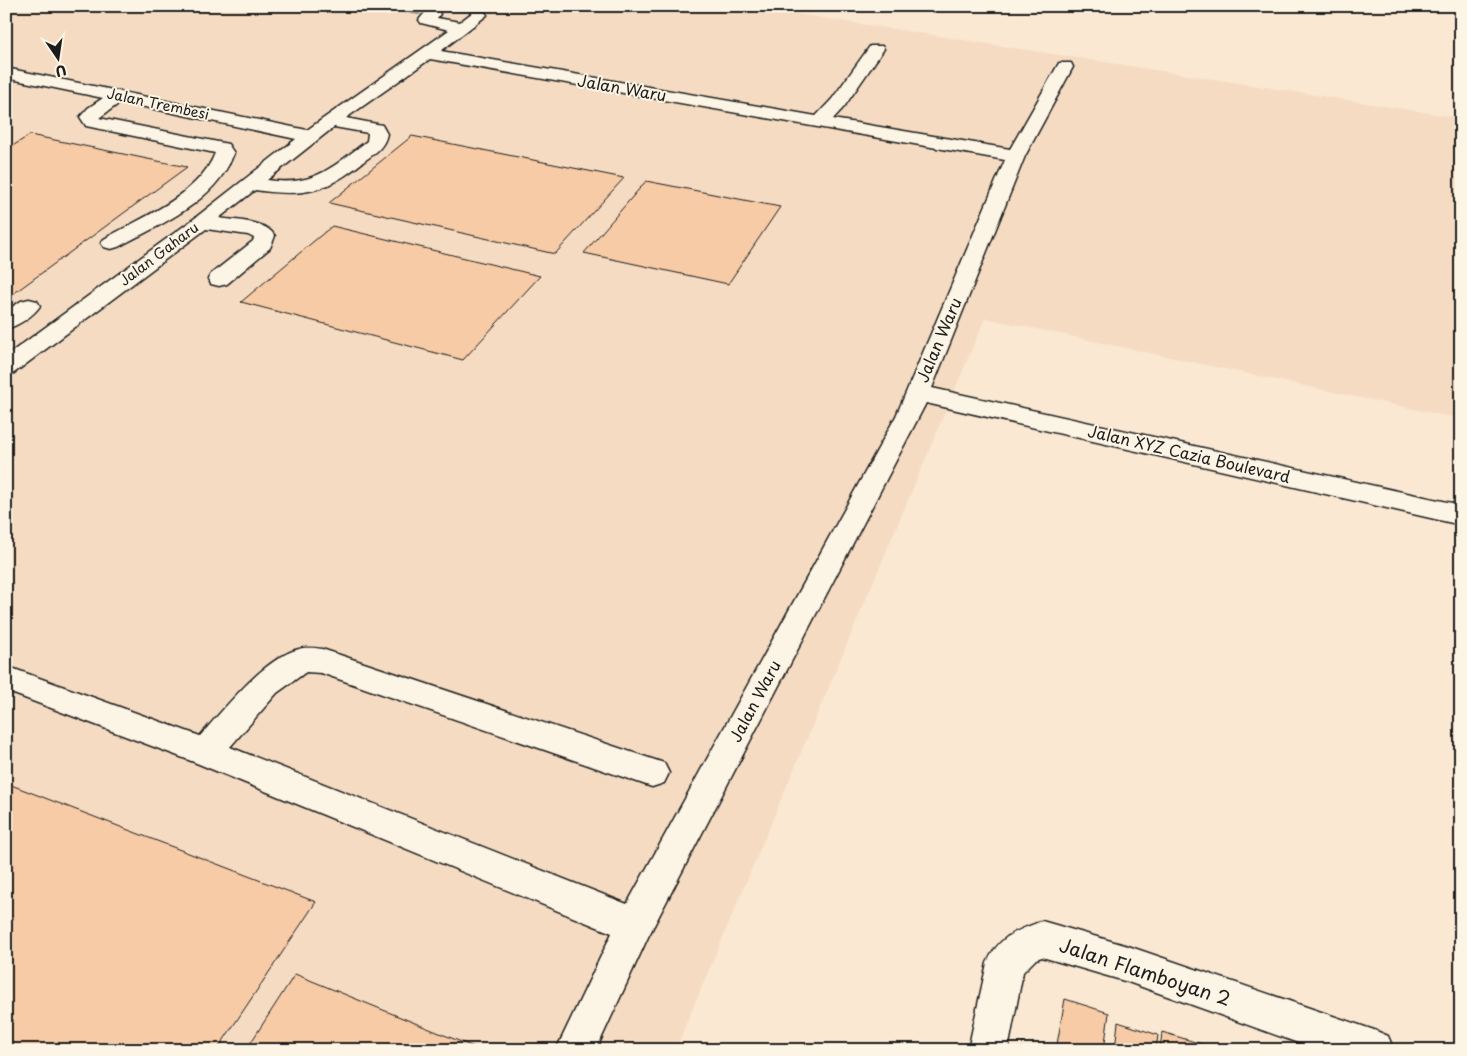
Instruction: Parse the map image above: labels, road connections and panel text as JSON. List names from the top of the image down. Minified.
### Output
{"streets":{"street":["Jalan Waru","Jalan Trembesi","Jalan Gaharu","Jalan XYZ Cazia Boulevard","Jalan Flamboyan 2"]},"crossings":[["Jalan Waru","Jalan Gaharu"],["Jalan Waru","Jalan XYZ Cazia Boulevard"],["Jalan Trembesi","Jalan Gaharu"]],"north":"bottom"}
